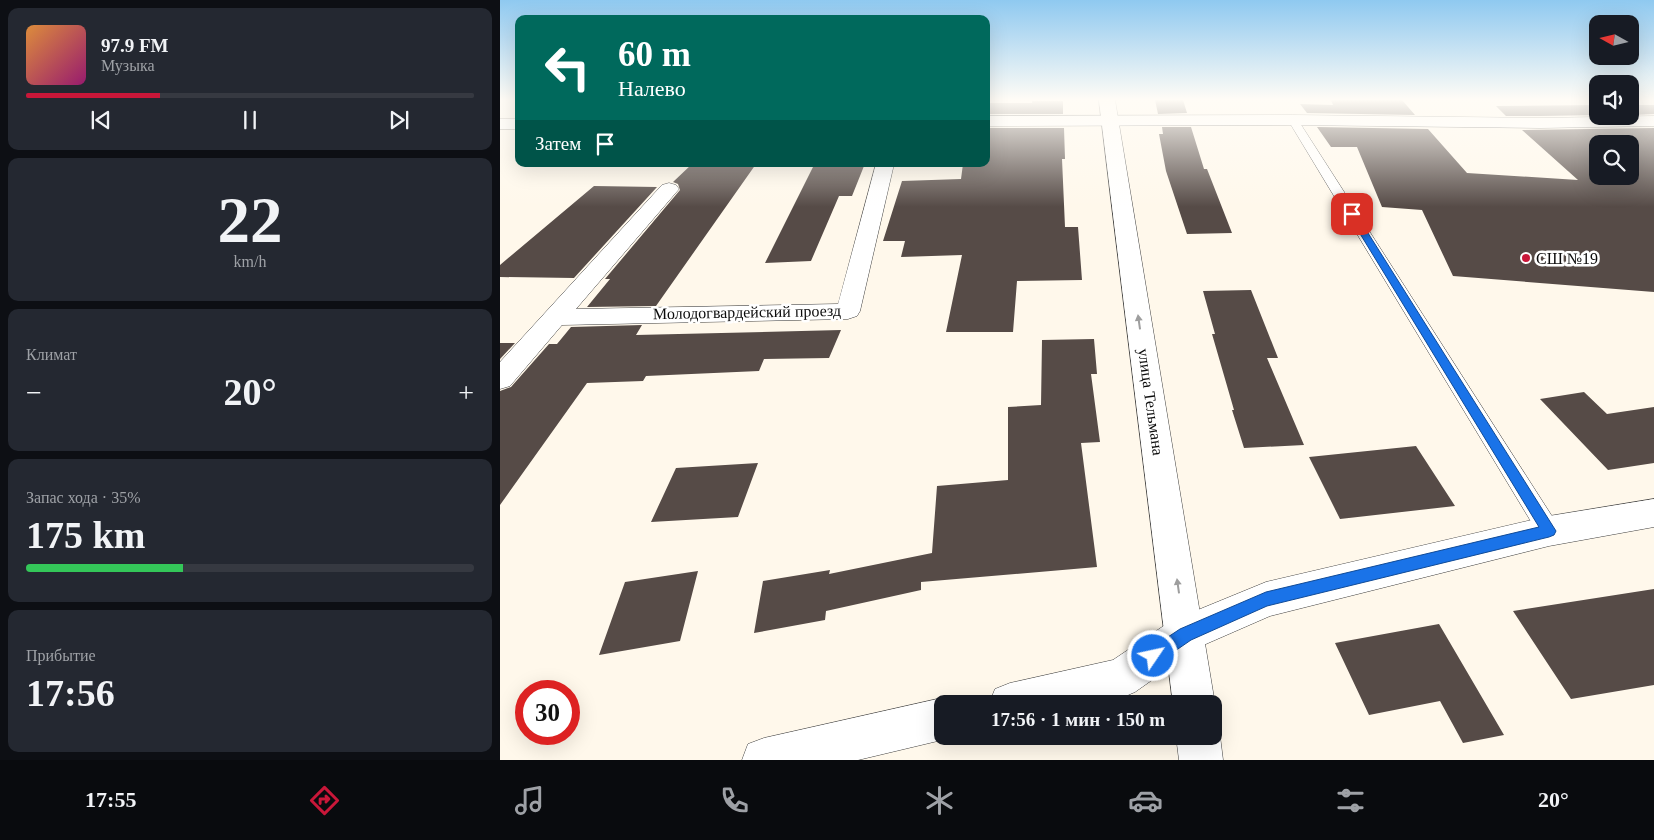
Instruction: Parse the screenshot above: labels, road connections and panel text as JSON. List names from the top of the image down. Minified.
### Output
{"streets":{"street":["Молодогвардейский проезд","улица Тельмана"]},"one_way":["улица Тельмана"],"places":["СШ №19"],"north":"left","page":{"turn":["60 m","Налево"],"song":["97.9 FM","Музыка"],"then":"Затем","tile":[["22","km/h"],"Климат",["Запас хода · 35%","175 km"],["Прибытие","17:56"]],"heat":["−","20°","+"],"limit":"30","trip":"17:56 · 1 мин · 150 m","tabs":["17:55","20°"]}}
